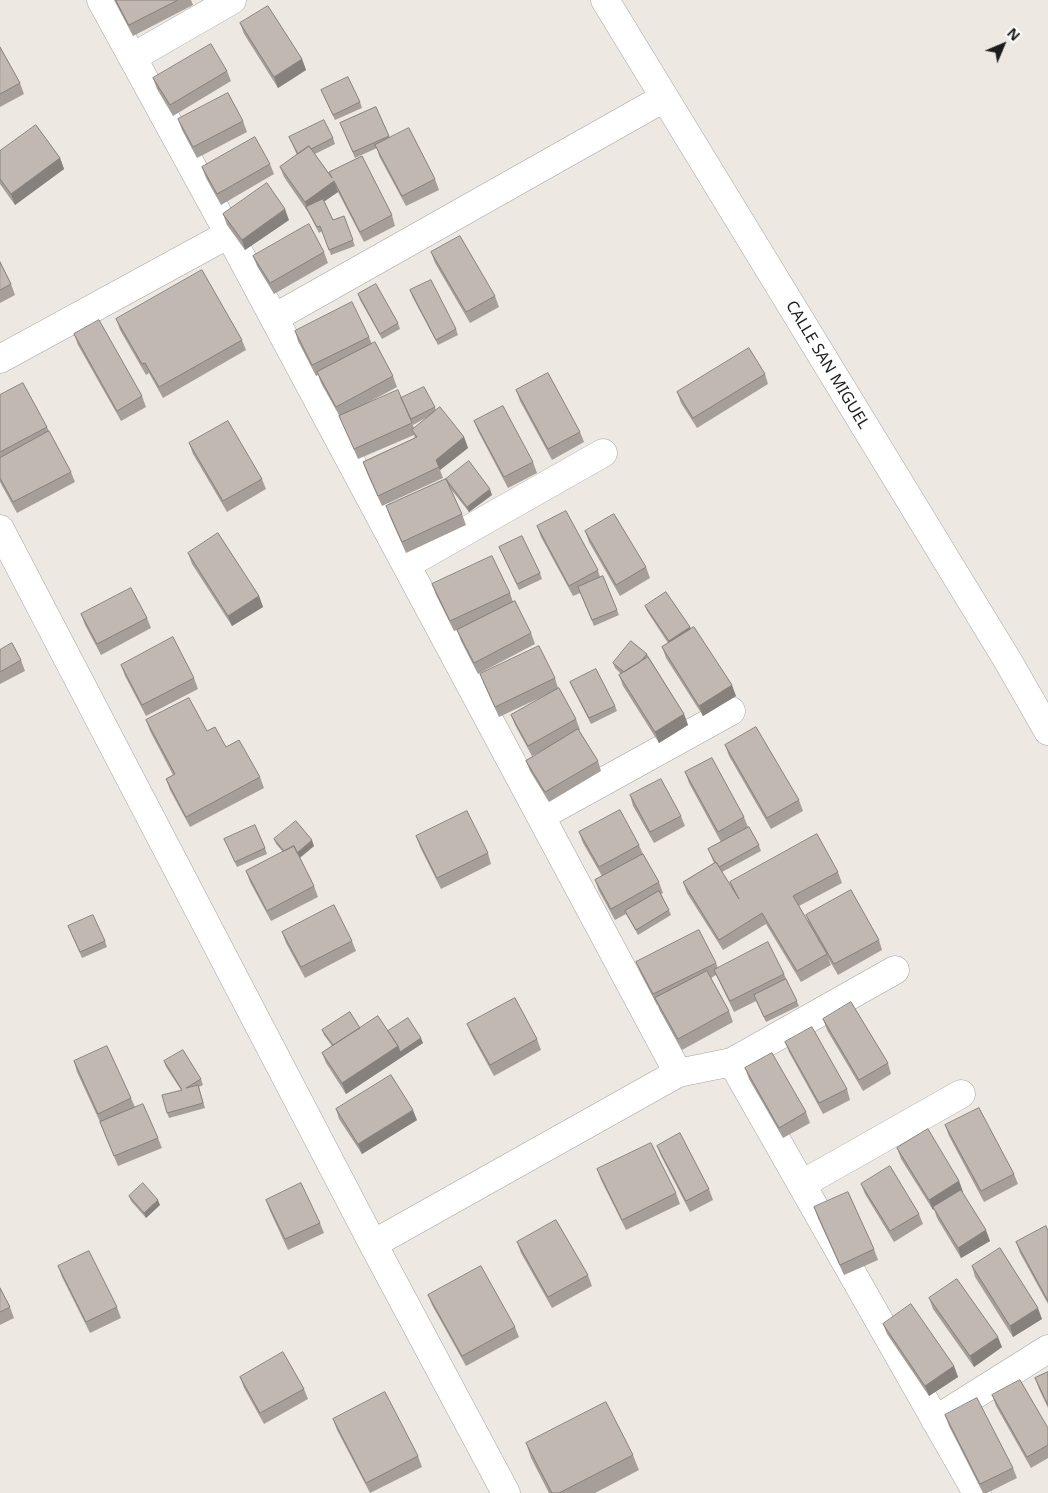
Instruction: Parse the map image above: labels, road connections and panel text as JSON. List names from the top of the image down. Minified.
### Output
{"streets":{"street":["CALLE SAN MIGUEL"]},"north":"top right"}
